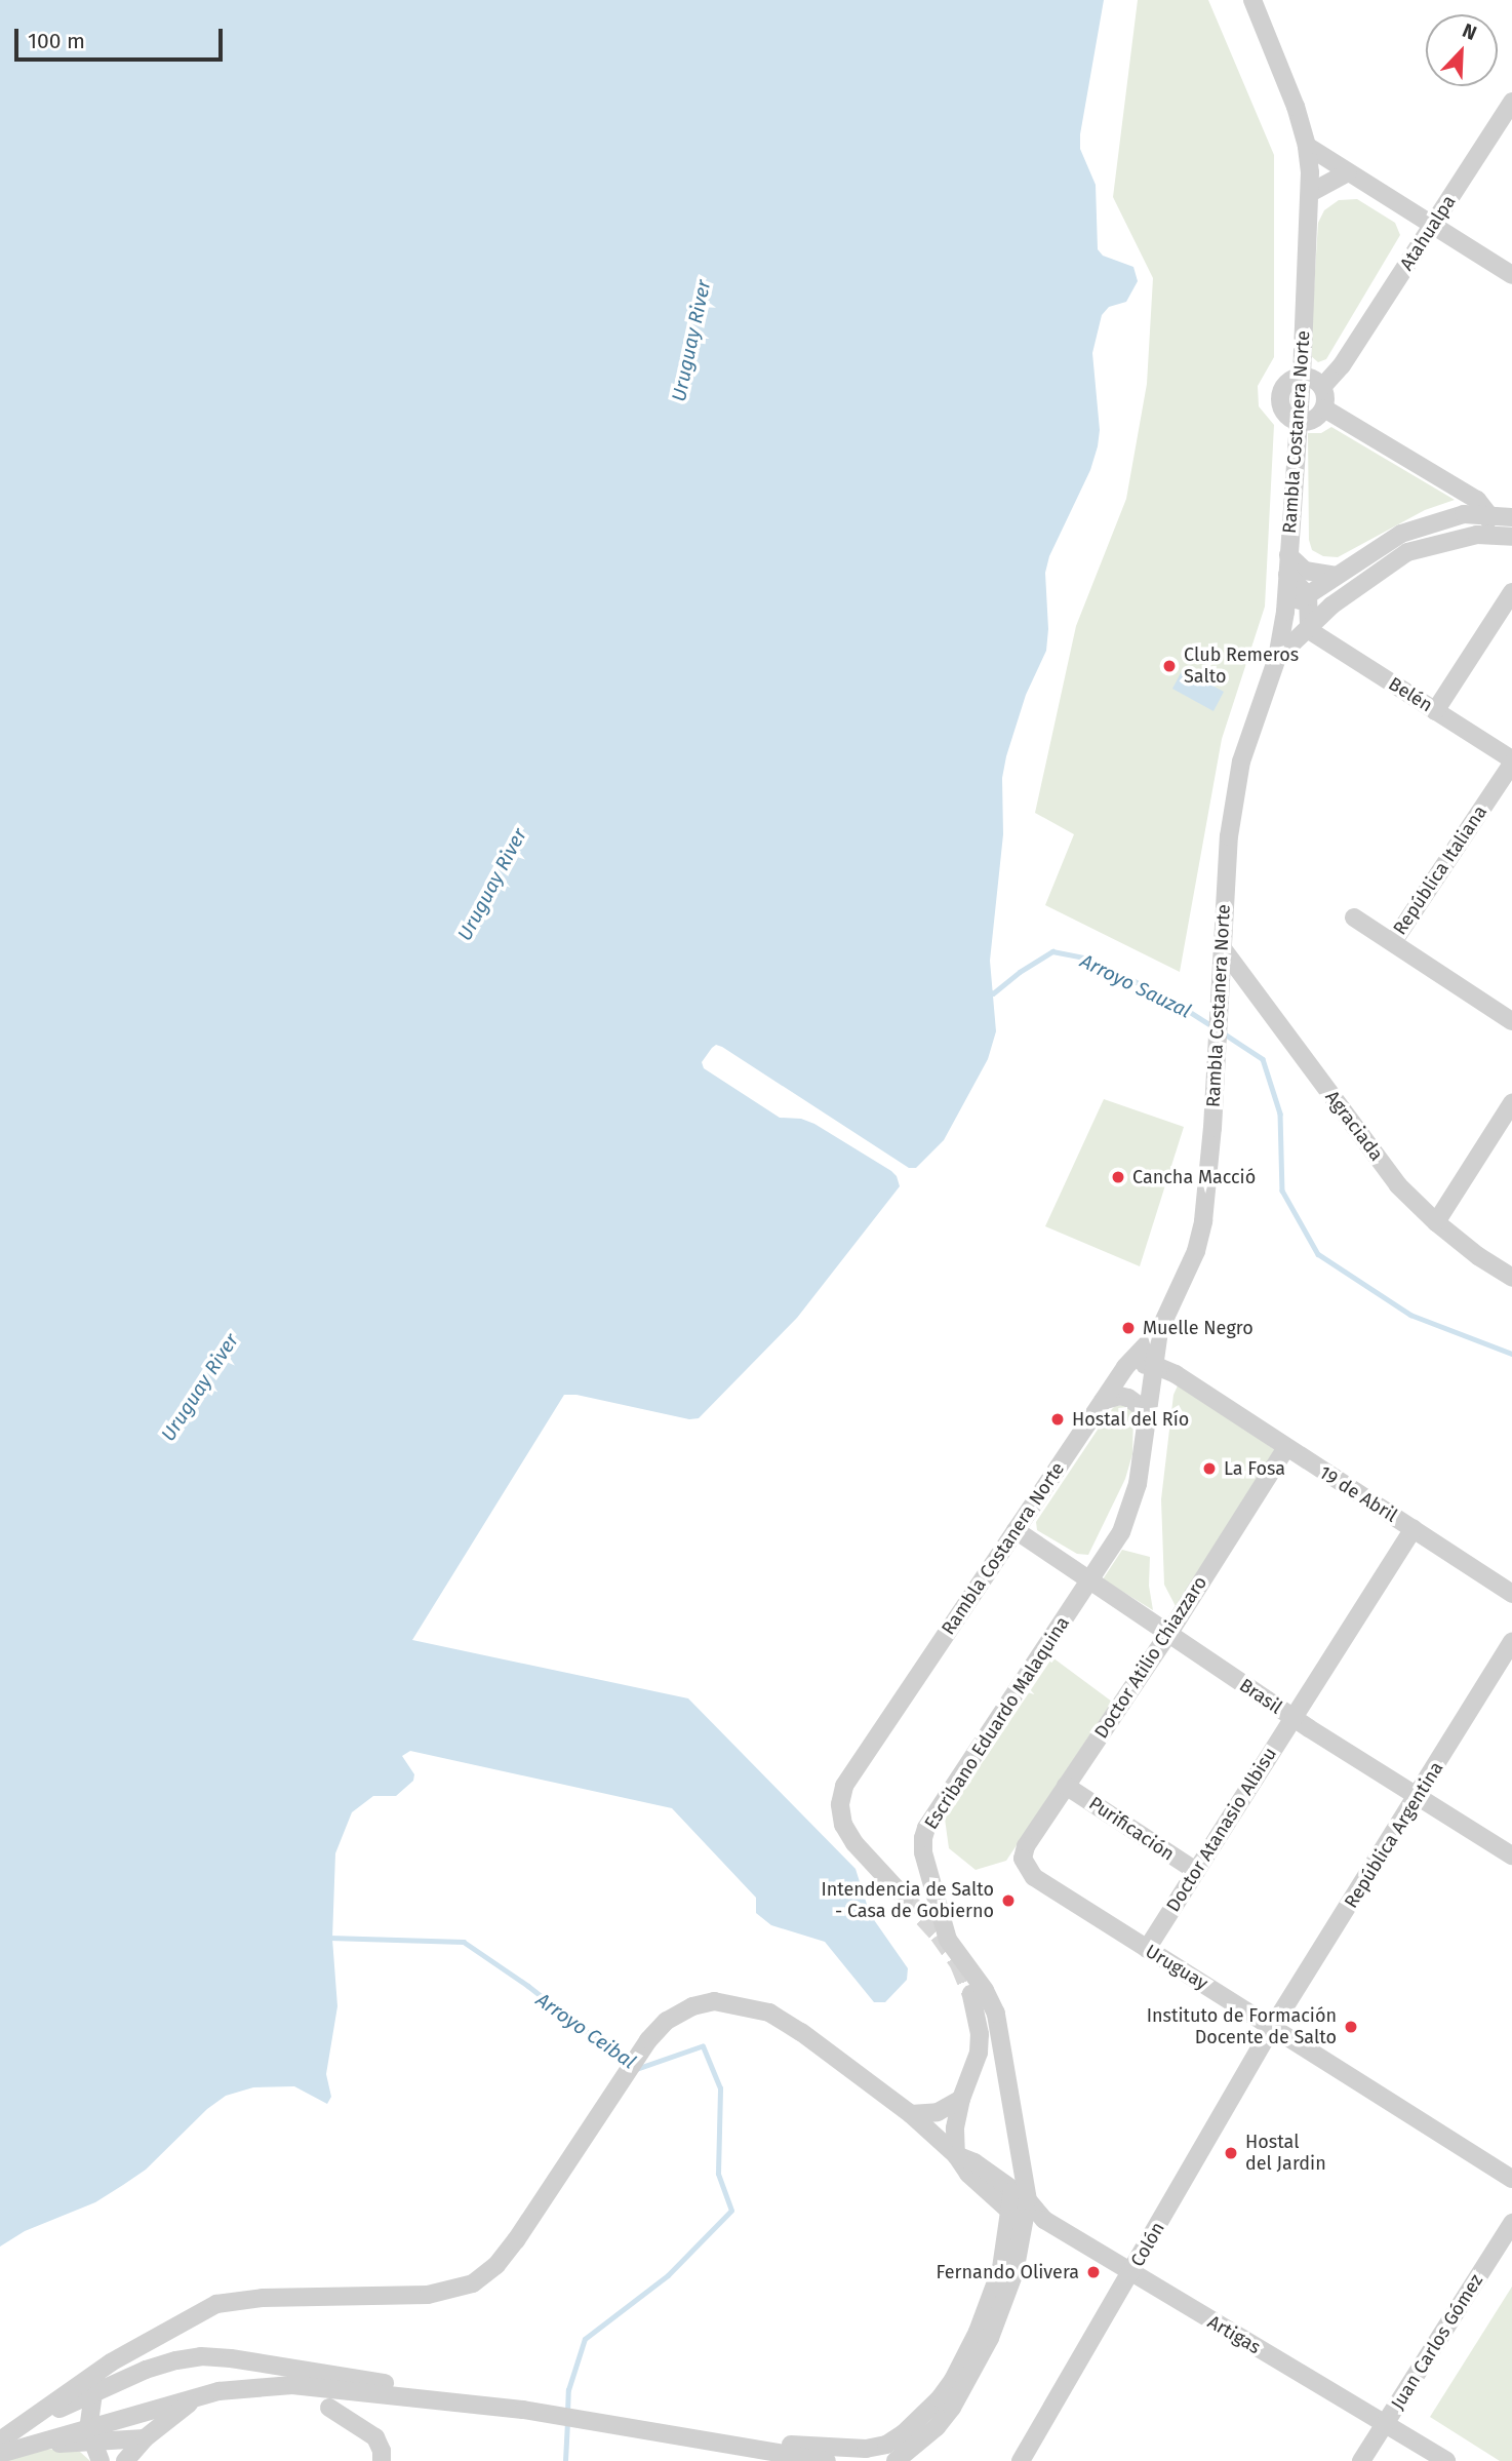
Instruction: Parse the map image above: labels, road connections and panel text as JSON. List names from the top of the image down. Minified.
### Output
{"streets":{"street":["Atahualpa","Rambla Costanera Norte","Belén","República Italiana","Agraciada","19 de Abril","Doctor Atilio Chiazzaro","Brasil","Escribano Eduardo Malaquina","Purificación","Doctor Atanasio Albisu","República Argentina","Uruguay","Colón","Artigas","Juan Carlos Gómez"]},"crossings":[["Atahualpa","Rambla Costanera Norte"],["Rambla Costanera Norte","Agraciada"],["Rambla Costanera Norte","19 de Abril"],["Rambla Costanera Norte","Brasil"],["Rambla Costanera Norte","Escribano Eduardo Malaquina"],["Belén","República Italiana"],["19 de Abril","Doctor Atilio Chiazzaro"],["19 de Abril","Escribano Eduardo Malaquina"],["19 de Abril","Doctor Atanasio Albisu"],["Doctor Atilio Chiazzaro","Brasil"],["Doctor Atilio Chiazzaro","Purificación"],["Doctor Atilio Chiazzaro","Uruguay"],["Brasil","Escribano Eduardo Malaquina"],["Brasil","Doctor Atanasio Albisu"],["Brasil","República Argentina"],["Escribano Eduardo Malaquina","Artigas"],["Purificación","Doctor Atanasio Albisu"],["Doctor Atanasio Albisu","Uruguay"],["República Argentina","Uruguay"],["República Argentina","Colón"],["Uruguay","Colón"],["Colón","Artigas"],["Artigas","Juan Carlos Gómez"]],"water":["Uruguay River","Arroyo Sauzal","Arroyo Ceibal"],"places":["Club Remeros Salto","Cancha Macció","Muelle Negro","Hostal del Río","La Fosa","Intendencia de Salto - Casa de Gobierno","Instituto de Formación Docente de Salto","Hostal del Jardin","Fernando Olivera"],"scale_bar":"100 m","north":"top right"}
